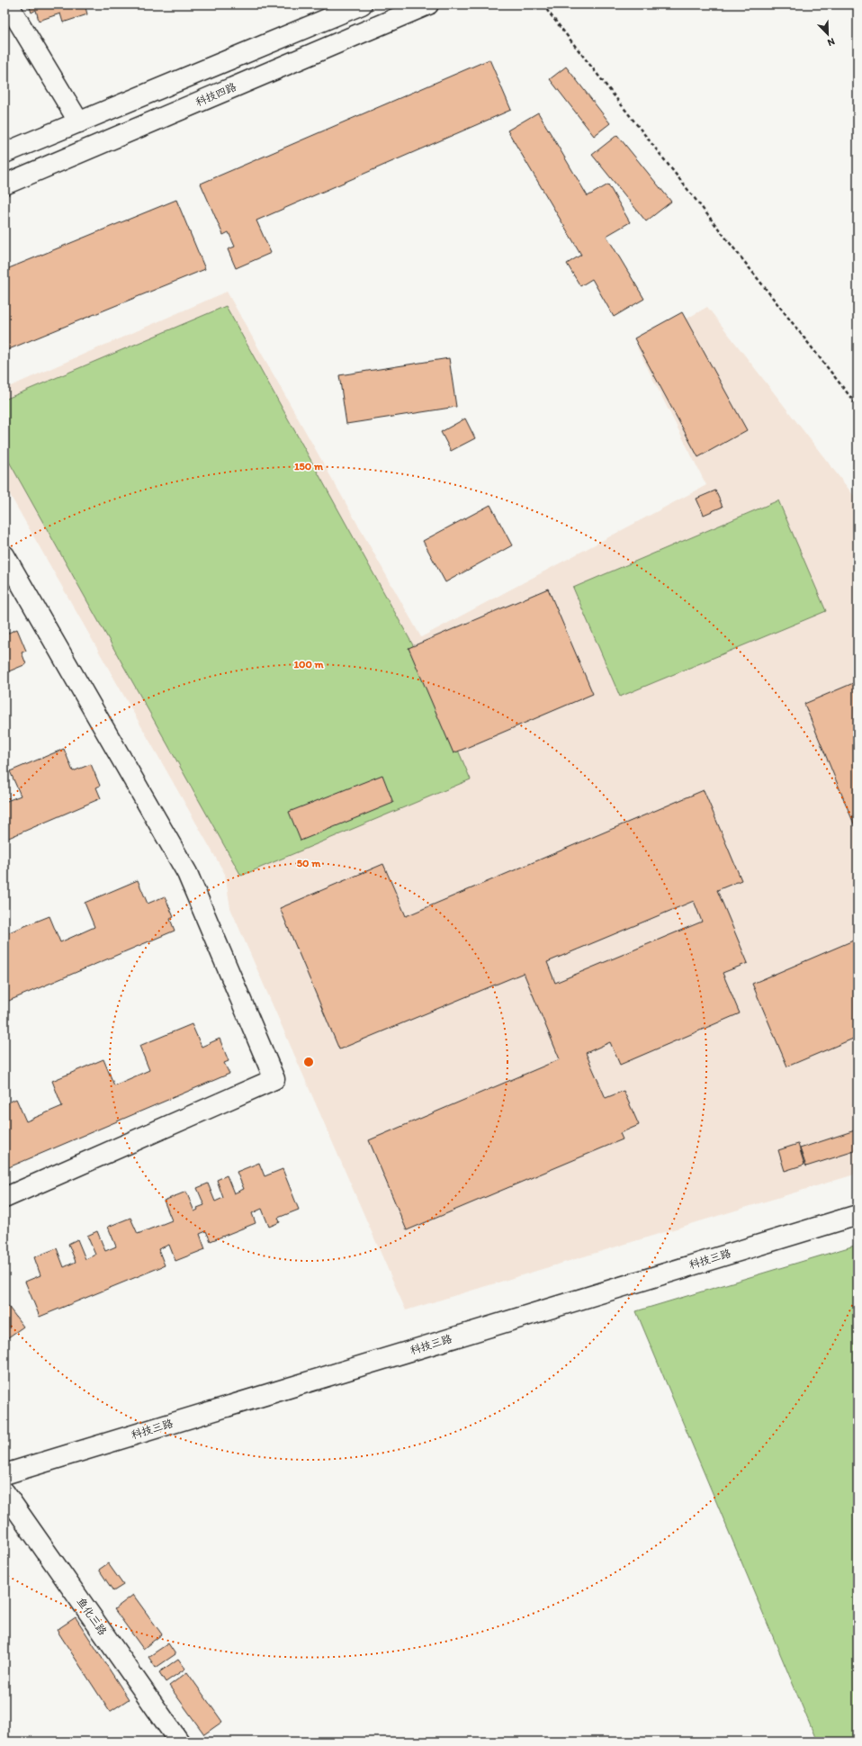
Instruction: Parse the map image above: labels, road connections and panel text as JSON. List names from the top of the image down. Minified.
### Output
{"streets":{"street":["科技四路","科技三路","鱼化三路"]},"north":"bottom right","rings":["150 m","100 m","50 m"]}
